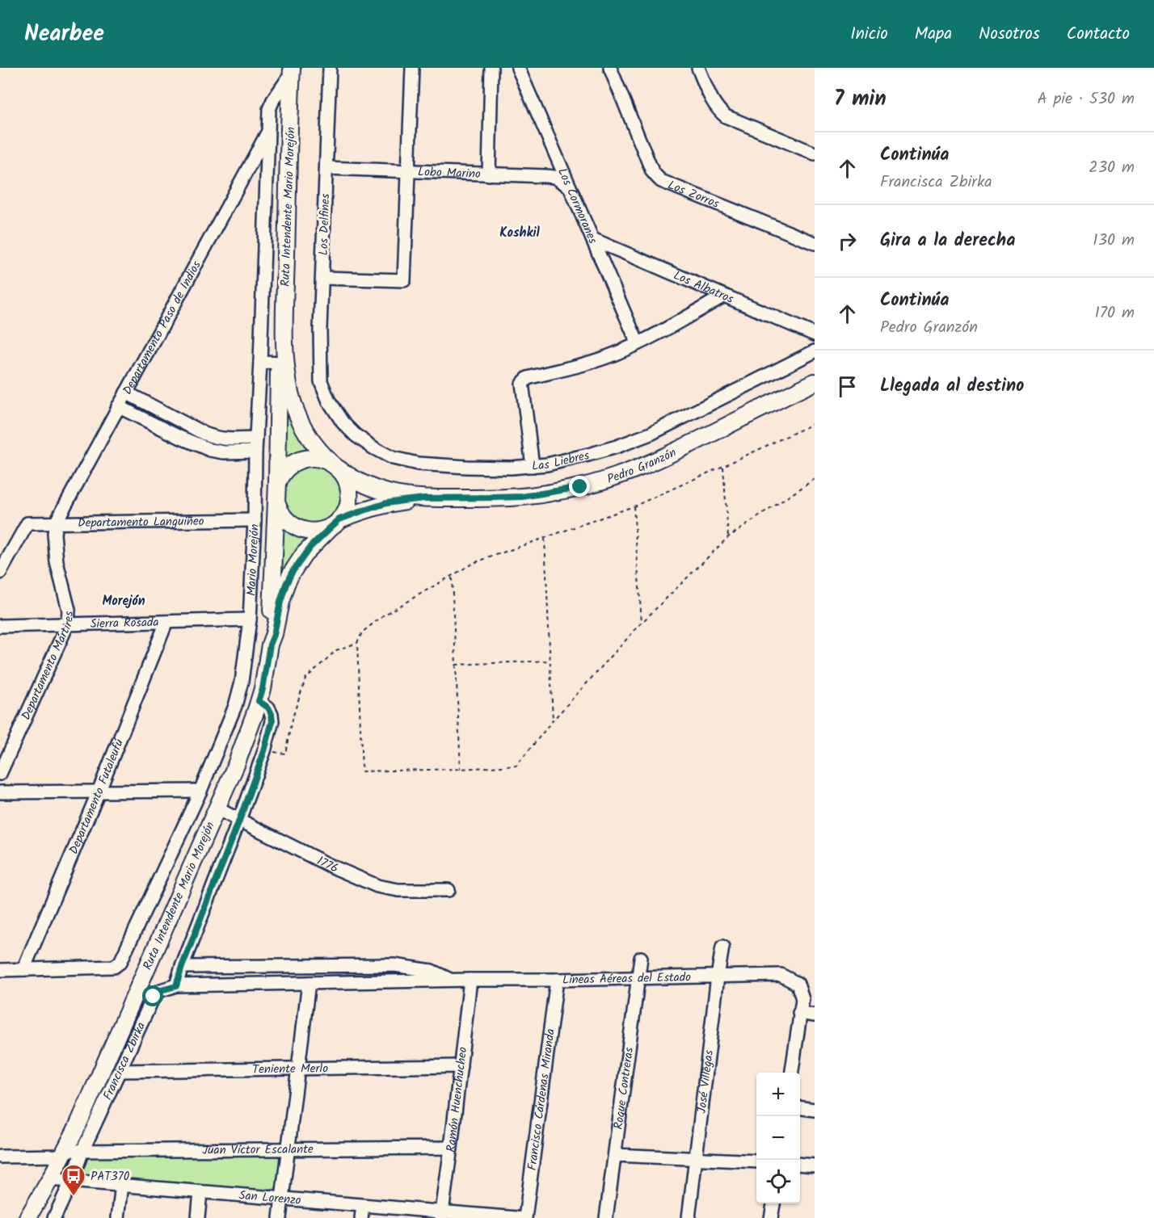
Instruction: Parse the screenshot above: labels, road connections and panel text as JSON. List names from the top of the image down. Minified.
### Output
{"streets":{"main road":["Ruta Intendente Mario Morejón","Pedro Granzón"],"street":["Lobo Marino","Los Zorros","Los Cormoranes","Los Delfines","Los Albatros","Departamento Paso de Indios","Las Liebres","Departamento Languiñeo","Mario Morejón","Sierra Rosada","Departamento Mártires","Departamento Futaleufú","1776","Líneas Aéreas del Estado","Francisca Zbirka","Teniente Merlo","José Villegas","Roque Contreras","Francisco Cárdenas Miranda","Ramón Huenchucheo","Juan Víctor Escalante","San Lorenzo"]},"crossings":[["Lobo Marino","Los Cormoranes"],["Lobo Marino","Los Delfines"],["Los Cormoranes","Los Albatros"],["Ruta Intendente Mario Morejón","Pedro Granzón"],["Ruta Intendente Mario Morejón","Mario Morejón"],["Ruta Intendente Mario Morejón","1776"],["Ruta Intendente Mario Morejón","Juan Víctor Escalante"],["Ruta Intendente Mario Morejón","San Lorenzo"],["Los Delfines","Las Liebres"],["Departamento Paso de Indios","Departamento Languiñeo"],["Departamento Paso de Indios","Mario Morejón"],["Departamento Paso de Indios","Departamento Mártires"],["Departamento Languiñeo","Mario Morejón"],["Departamento Languiñeo","Departamento Mártires"],["Mario Morejón","Sierra Rosada"],["Mario Morejón","Departamento Futaleufú"],["Sierra Rosada","Departamento Mártires"],["Sierra Rosada","Departamento Futaleufú"],["Líneas Aéreas del Estado","Francisca Zbirka"],["Líneas Aéreas del Estado","José Villegas"],["Líneas Aéreas del Estado","Roque Contreras"],["Líneas Aéreas del Estado","Francisco Cárdenas Miranda"],["Líneas Aéreas del Estado","Ramón Huenchucheo"],["Francisca Zbirka","Teniente Merlo"],["Francisca Zbirka","Juan Víctor Escalante"],["Francisca Zbirka","San Lorenzo"],["Teniente Merlo","Ramón Huenchucheo"],["Ramón Huenchucheo","Juan Víctor Escalante"],["Ramón Huenchucheo","San Lorenzo"]],"districts":["Koshkil","Morejón"],"places":{"bus stop":["PAT370"]},"page":{"header":"Nearbee","nav":["Inicio","Mapa","Nosotros","Contacto"],"heading":["7 min","A pie · 530 m"],"list":[["Continúa","Francisca Zbirka","230 m"],["Gira a la derecha","130 m"],["Continúa","Pedro Granzón","170 m"],"Llegada al destino"],"map_buttons":["+","−"]}}
